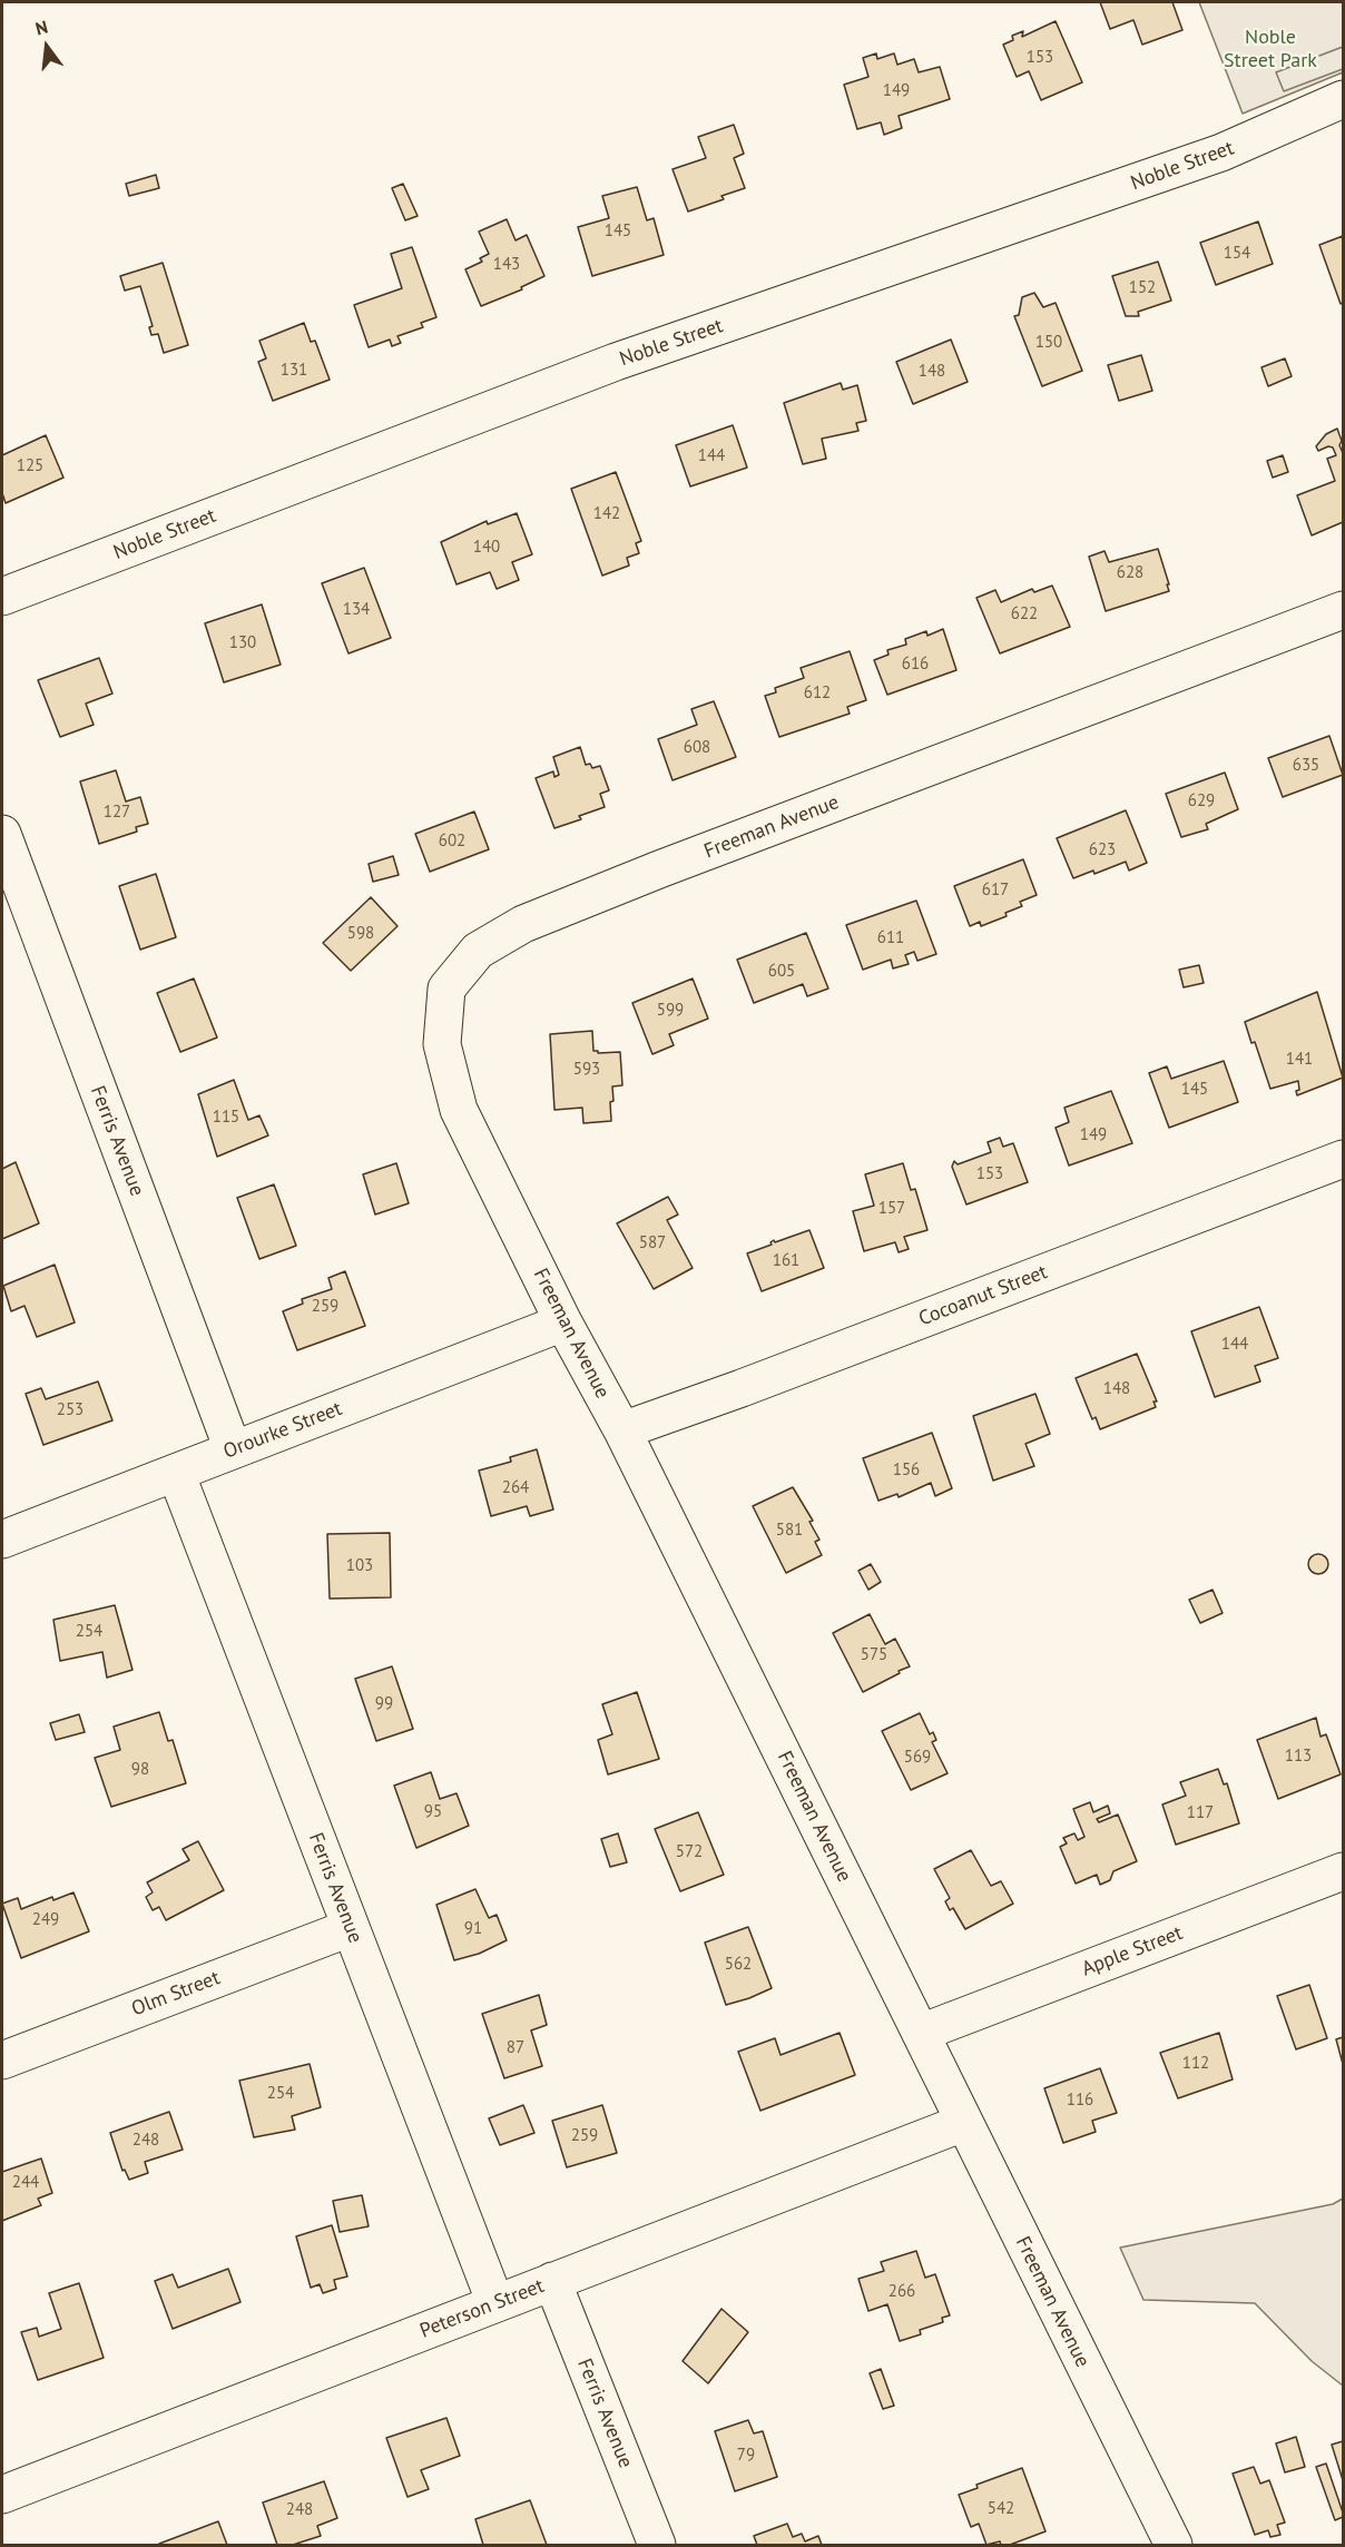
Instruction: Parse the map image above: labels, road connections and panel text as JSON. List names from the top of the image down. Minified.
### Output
{"streets":{"street":["Noble Street","Freeman Avenue","Ferris Avenue","Cocoanut Street","Orourke Street","Apple Street","Olm Street","Peterson Street"]},"crossings":[["Freeman Avenue","Cocoanut Street"],["Freeman Avenue","Orourke Street"],["Freeman Avenue","Apple Street"],["Freeman Avenue","Peterson Street"],["Ferris Avenue","Orourke Street"],["Ferris Avenue","Olm Street"],["Ferris Avenue","Peterson Street"]],"parks":["Noble Street Park"],"house_numbers":["153","149","145","154","143","152","150","131","148","144","125","142","140","628","134","622","130","616","612","608","635","629","127","602","623","617","598","611","605","599","141","593","145","115","149","153","157","587","161","259","144","148","253","156","264","581","103","254","575","99","113","569","98","95","117","572","249","91","562","87","112","254","116","259","248","244","266","79","542","248"],"north":"top"}
